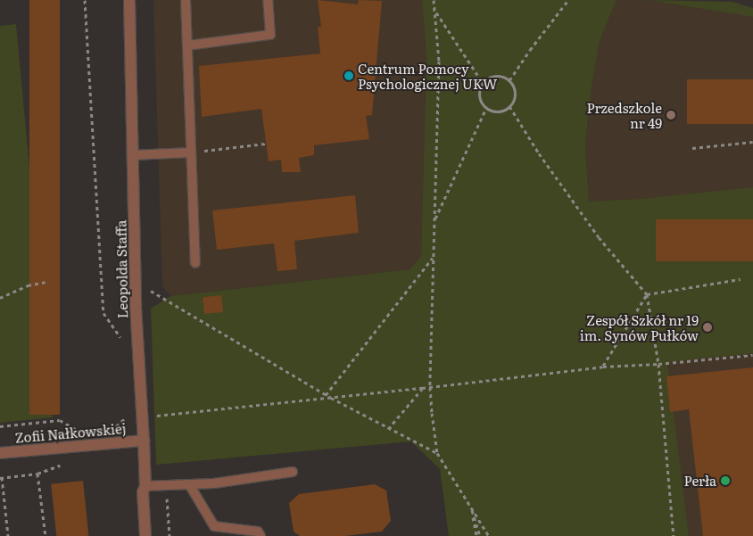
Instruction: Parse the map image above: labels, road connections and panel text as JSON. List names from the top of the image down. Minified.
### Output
{"streets":{"street":["Leopolda Staffa","Zofii Nałkowskiej"]},"crossings":[["Leopolda Staffa","Zofii Nałkowskiej"]],"places":["Centrum Pomocy Psychologicznej UKW","Przedszkole nr 49","Zespół Szkół nr 19 im. Synów Pułków","Perła"]}
